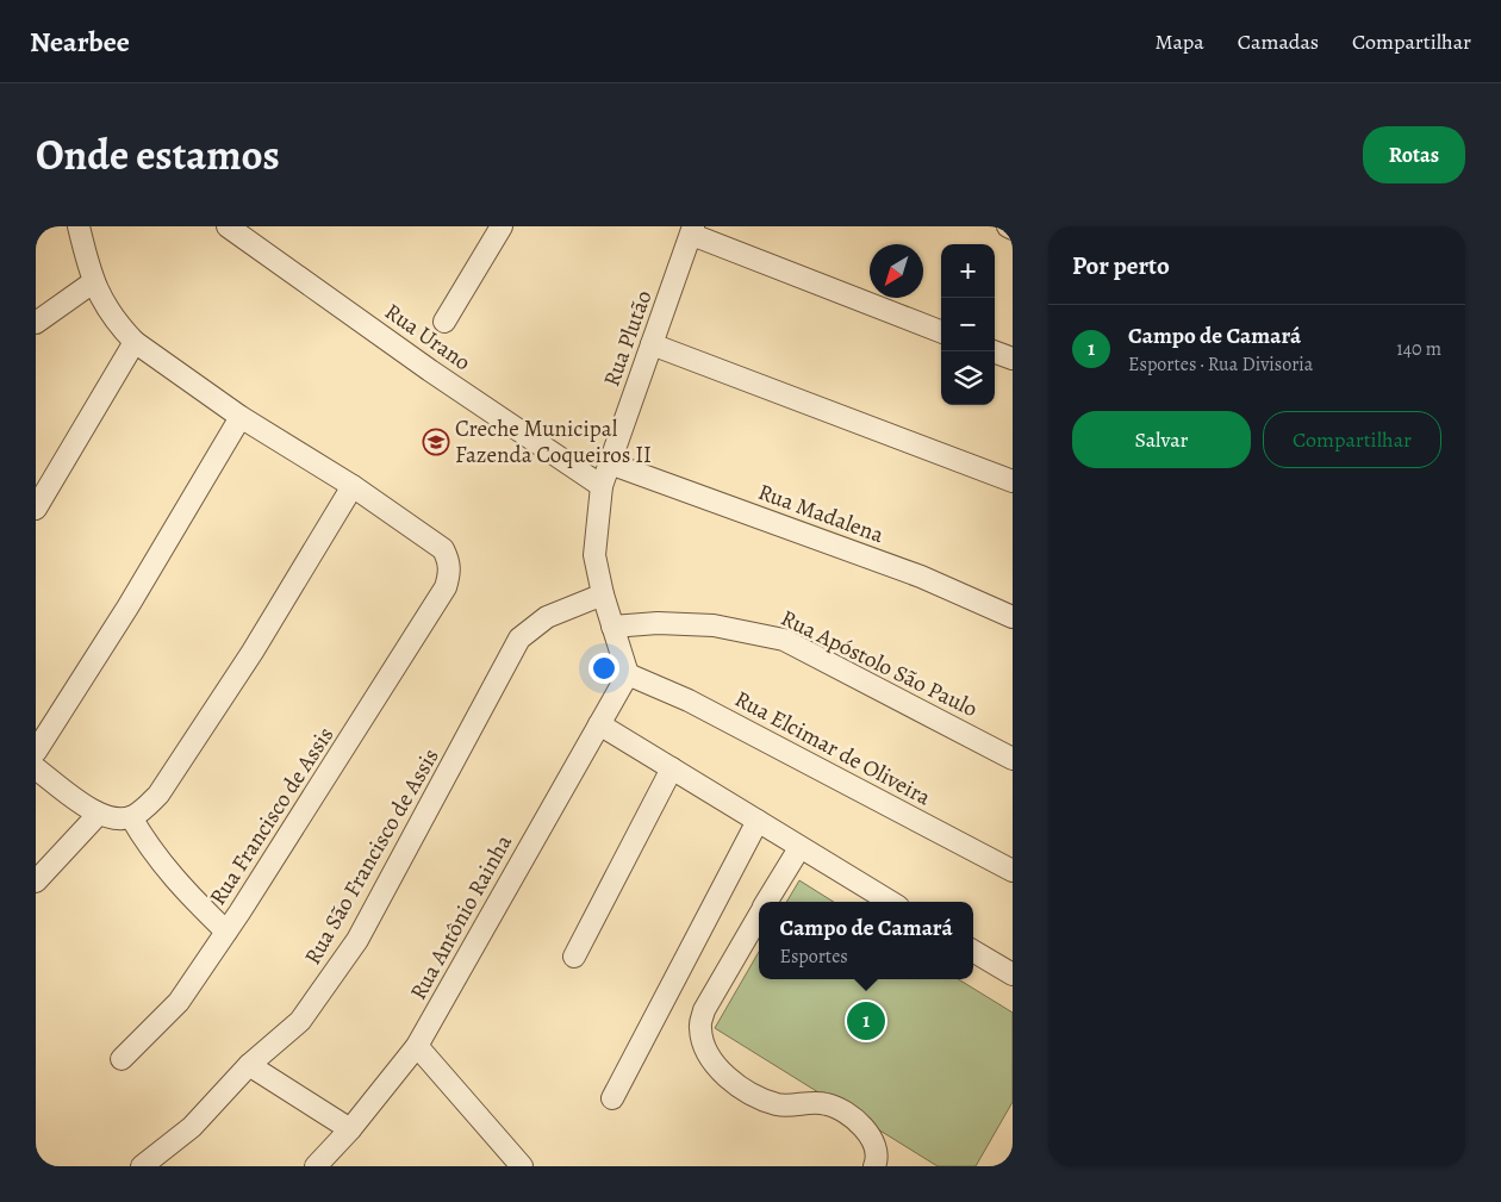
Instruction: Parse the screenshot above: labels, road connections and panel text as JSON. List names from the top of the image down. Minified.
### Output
{"streets":{"street":["Rua Urano","Rua Plutão","Rua Madalena","Rua Apóstolo São Paulo","Rua Elcimar de Oliveira","Rua Francisco de Assis","Rua São Francisco de Assis","Rua Antônio Rainha"]},"crossings":[["Rua Urano","Rua Plutão"],["Rua Plutão","Rua Madalena"],["Rua Plutão","Rua Apóstolo São Paulo"],["Rua Plutão","Rua Elcimar de Oliveira"],["Rua Plutão","Rua São Francisco de Assis"],["Rua Plutão","Rua Antônio Rainha"],["Rua Elcimar de Oliveira","Rua Antônio Rainha"]],"places":{"school or university":["Creche Municipal Fazenda Coqueiros II"]},"north":"bottom left","page":{"header":"Nearbee","nav":["Mapa","Camadas","Compartilhar"],"title":"Onde estamos","buttons":["Rotas",["Salvar","Compartilhar"]],"heading":"Por perto","map_buttons":["+","−"],"list":[{"mark":"1","name":"Campo de Camará","note":"Esportes · Rua Divisoria","value":"140 m"}],"popup":["Campo de Camará","Esportes"],"pins":"1"}}
